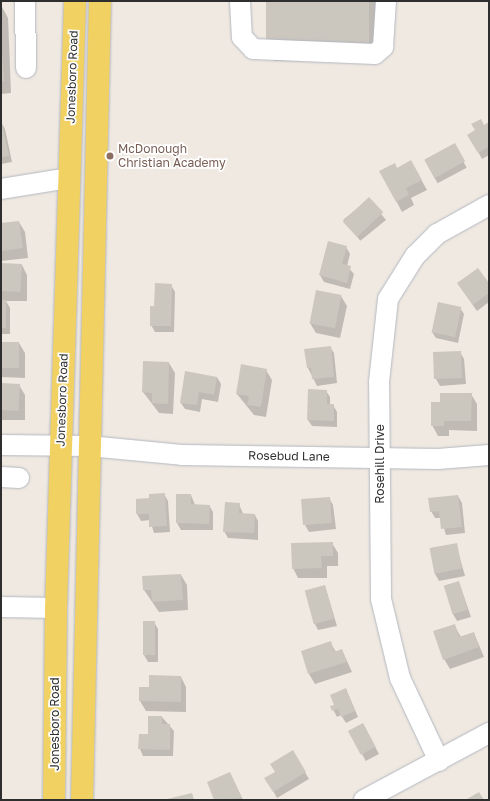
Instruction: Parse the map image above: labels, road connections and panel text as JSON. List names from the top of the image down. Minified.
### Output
{"streets":{"main road":["Jonesboro Road"],"street":["Rosebud Lane","Rosehill Drive"]},"crossings":[["Jonesboro Road","Rosebud Lane"],["Rosebud Lane","Rosehill Drive"]],"places":["McDonough Christian Academy"]}
